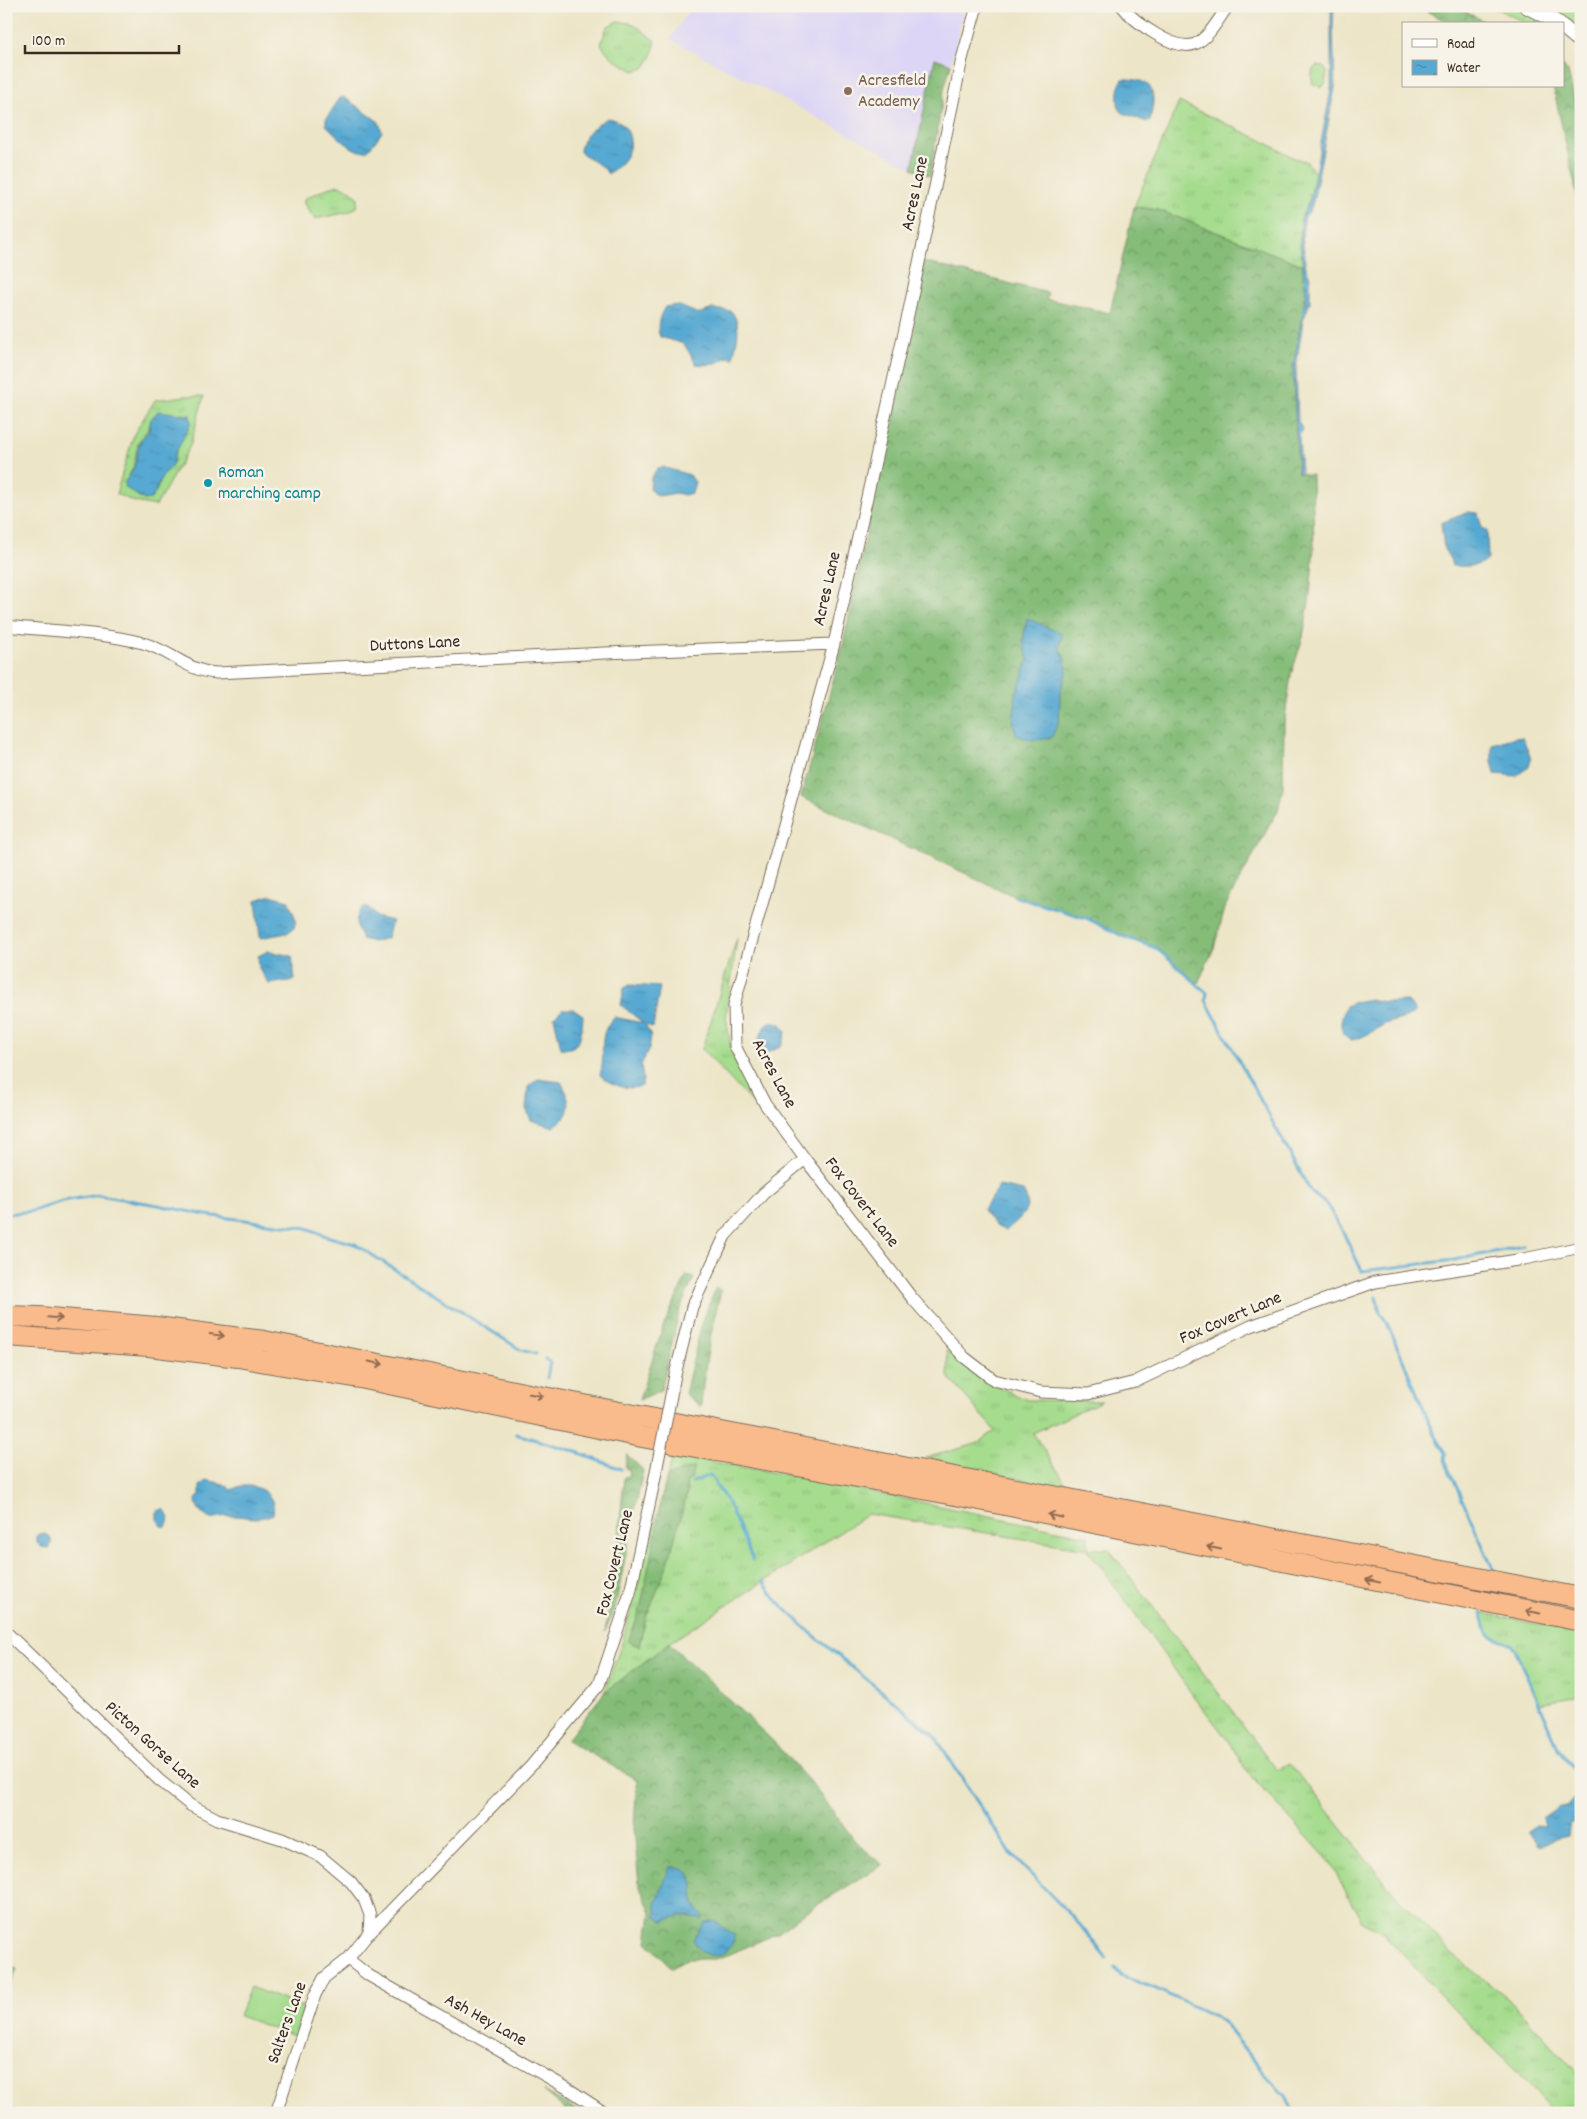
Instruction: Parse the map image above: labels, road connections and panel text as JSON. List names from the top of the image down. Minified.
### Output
{"streets":{"street":["Acres Lane","Duttons Lane","Fox Covert Lane","Picton Gorse Lane","Ash Hey Lane","Salters Lane"]},"crossings":[["Acres Lane","Duttons Lane"],["Acres Lane","Fox Covert Lane"],["Fox Covert Lane","Picton Gorse Lane"],["Fox Covert Lane","Salters Lane"],["Picton Gorse Lane","Salters Lane"],["Ash Hey Lane","Salters Lane"]],"places":["Acresfield Academy","Roman marching camp"],"legend":["Road","Water"],"scale_bar":"100 m"}
